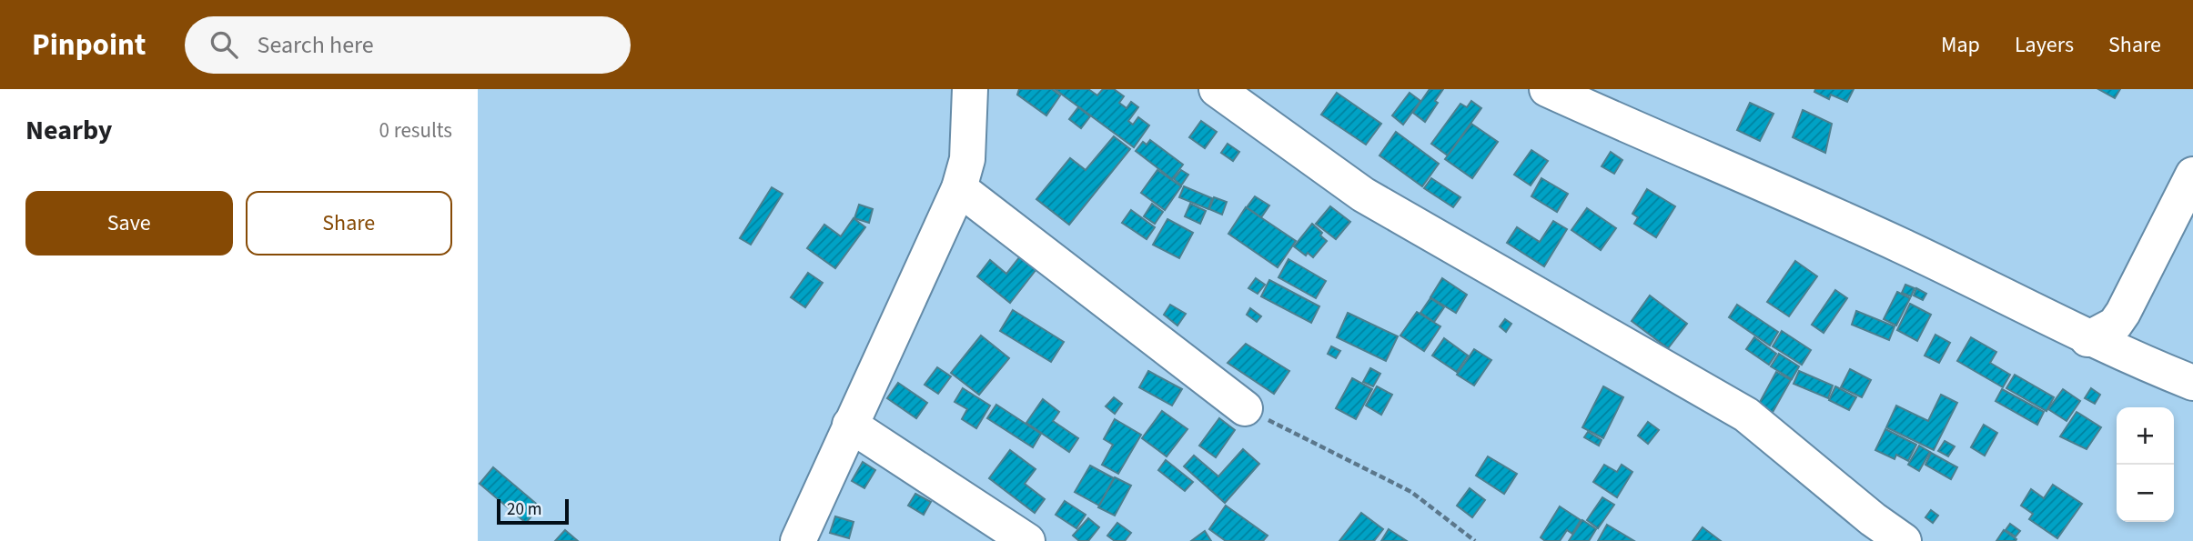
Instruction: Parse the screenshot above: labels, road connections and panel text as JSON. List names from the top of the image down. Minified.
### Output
{"scale_bar":"20 m","page":{"header":"Pinpoint","search":"Search here","nav":["Map","Layers","Share"],"heading":["Nearby","0 results"],"buttons":["Save","Share"],"map_buttons":["+","−"],"scale":"20 m"}}
